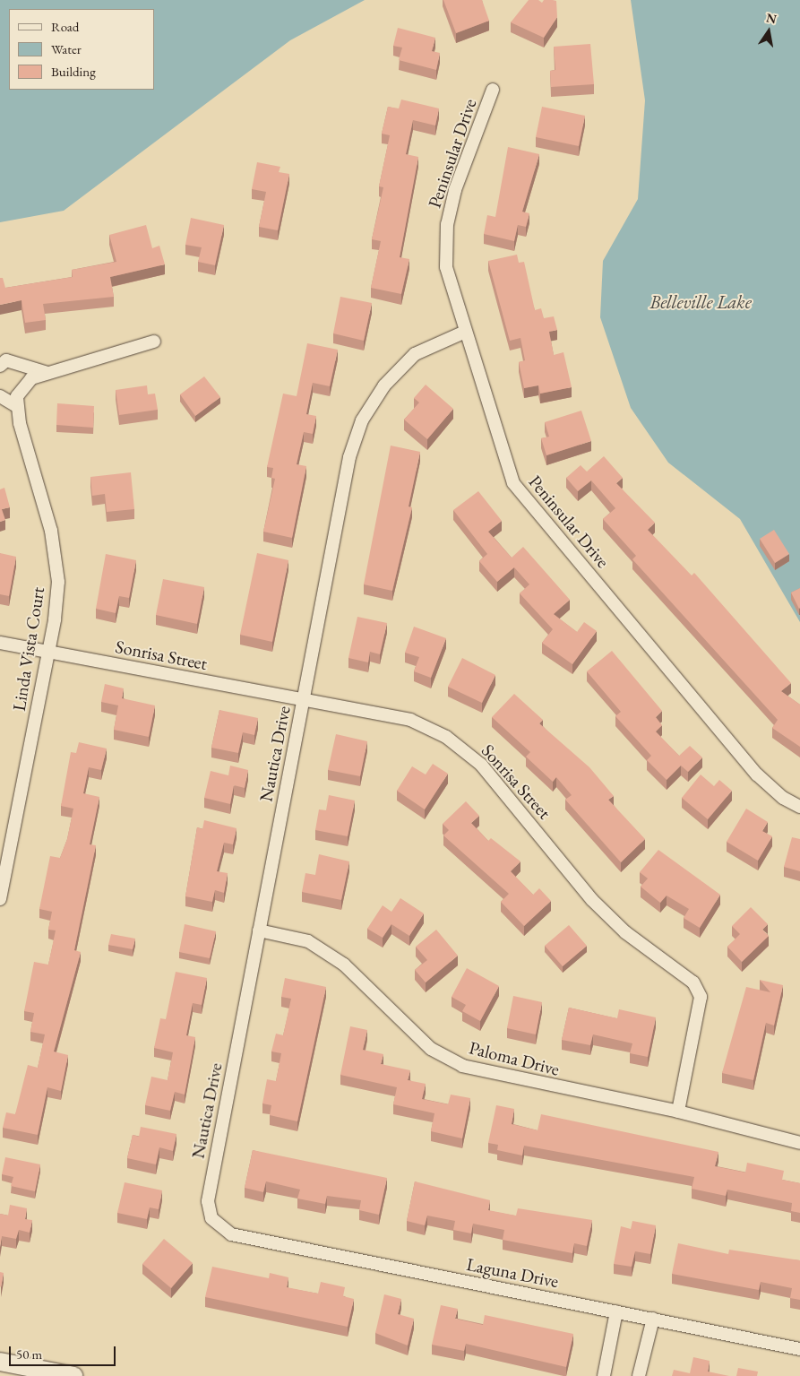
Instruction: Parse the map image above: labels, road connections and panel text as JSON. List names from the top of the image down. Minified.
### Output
{"streets":{"street":["Peninsular Drive","Linda Vista Court","Sonrisa Street","Nautica Drive","Paloma Drive","Laguna Drive"]},"crossings":[["Peninsular Drive","Nautica Drive"],["Linda Vista Court","Sonrisa Street"],["Sonrisa Street","Nautica Drive"],["Sonrisa Street","Paloma Drive"],["Nautica Drive","Paloma Drive"],["Nautica Drive","Laguna Drive"]],"water":["Belleville Lake"],"legend":["Road","Water","Building"],"scale_bar":"50 m","north":"top"}
